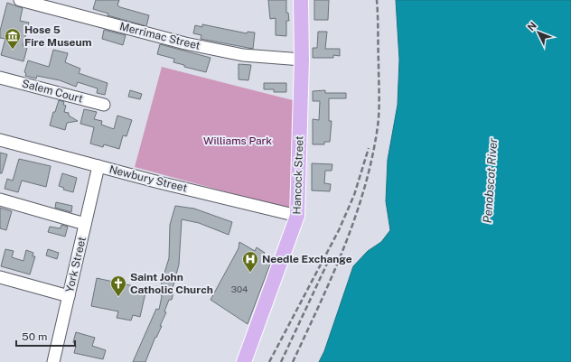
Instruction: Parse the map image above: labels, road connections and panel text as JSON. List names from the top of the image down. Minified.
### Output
{"streets":{"main road":["Hancock Street"],"street":["Merrimac Street","Salem Court","Newbury Street","York Street"]},"crossings":[["Merrimac Street","Hancock Street"],["Hancock Street","Newbury Street"],["Newbury Street","York Street"]],"water":["Penobscot River"],"parks":["Williams Park"],"places":{"museum":["Hose 5 Fire Museum"],"hospital":["Needle Exchange"],"church":["Saint John Catholic Church"]},"house_numbers":["304"],"scale_bar":"50 m","north":"top left"}
